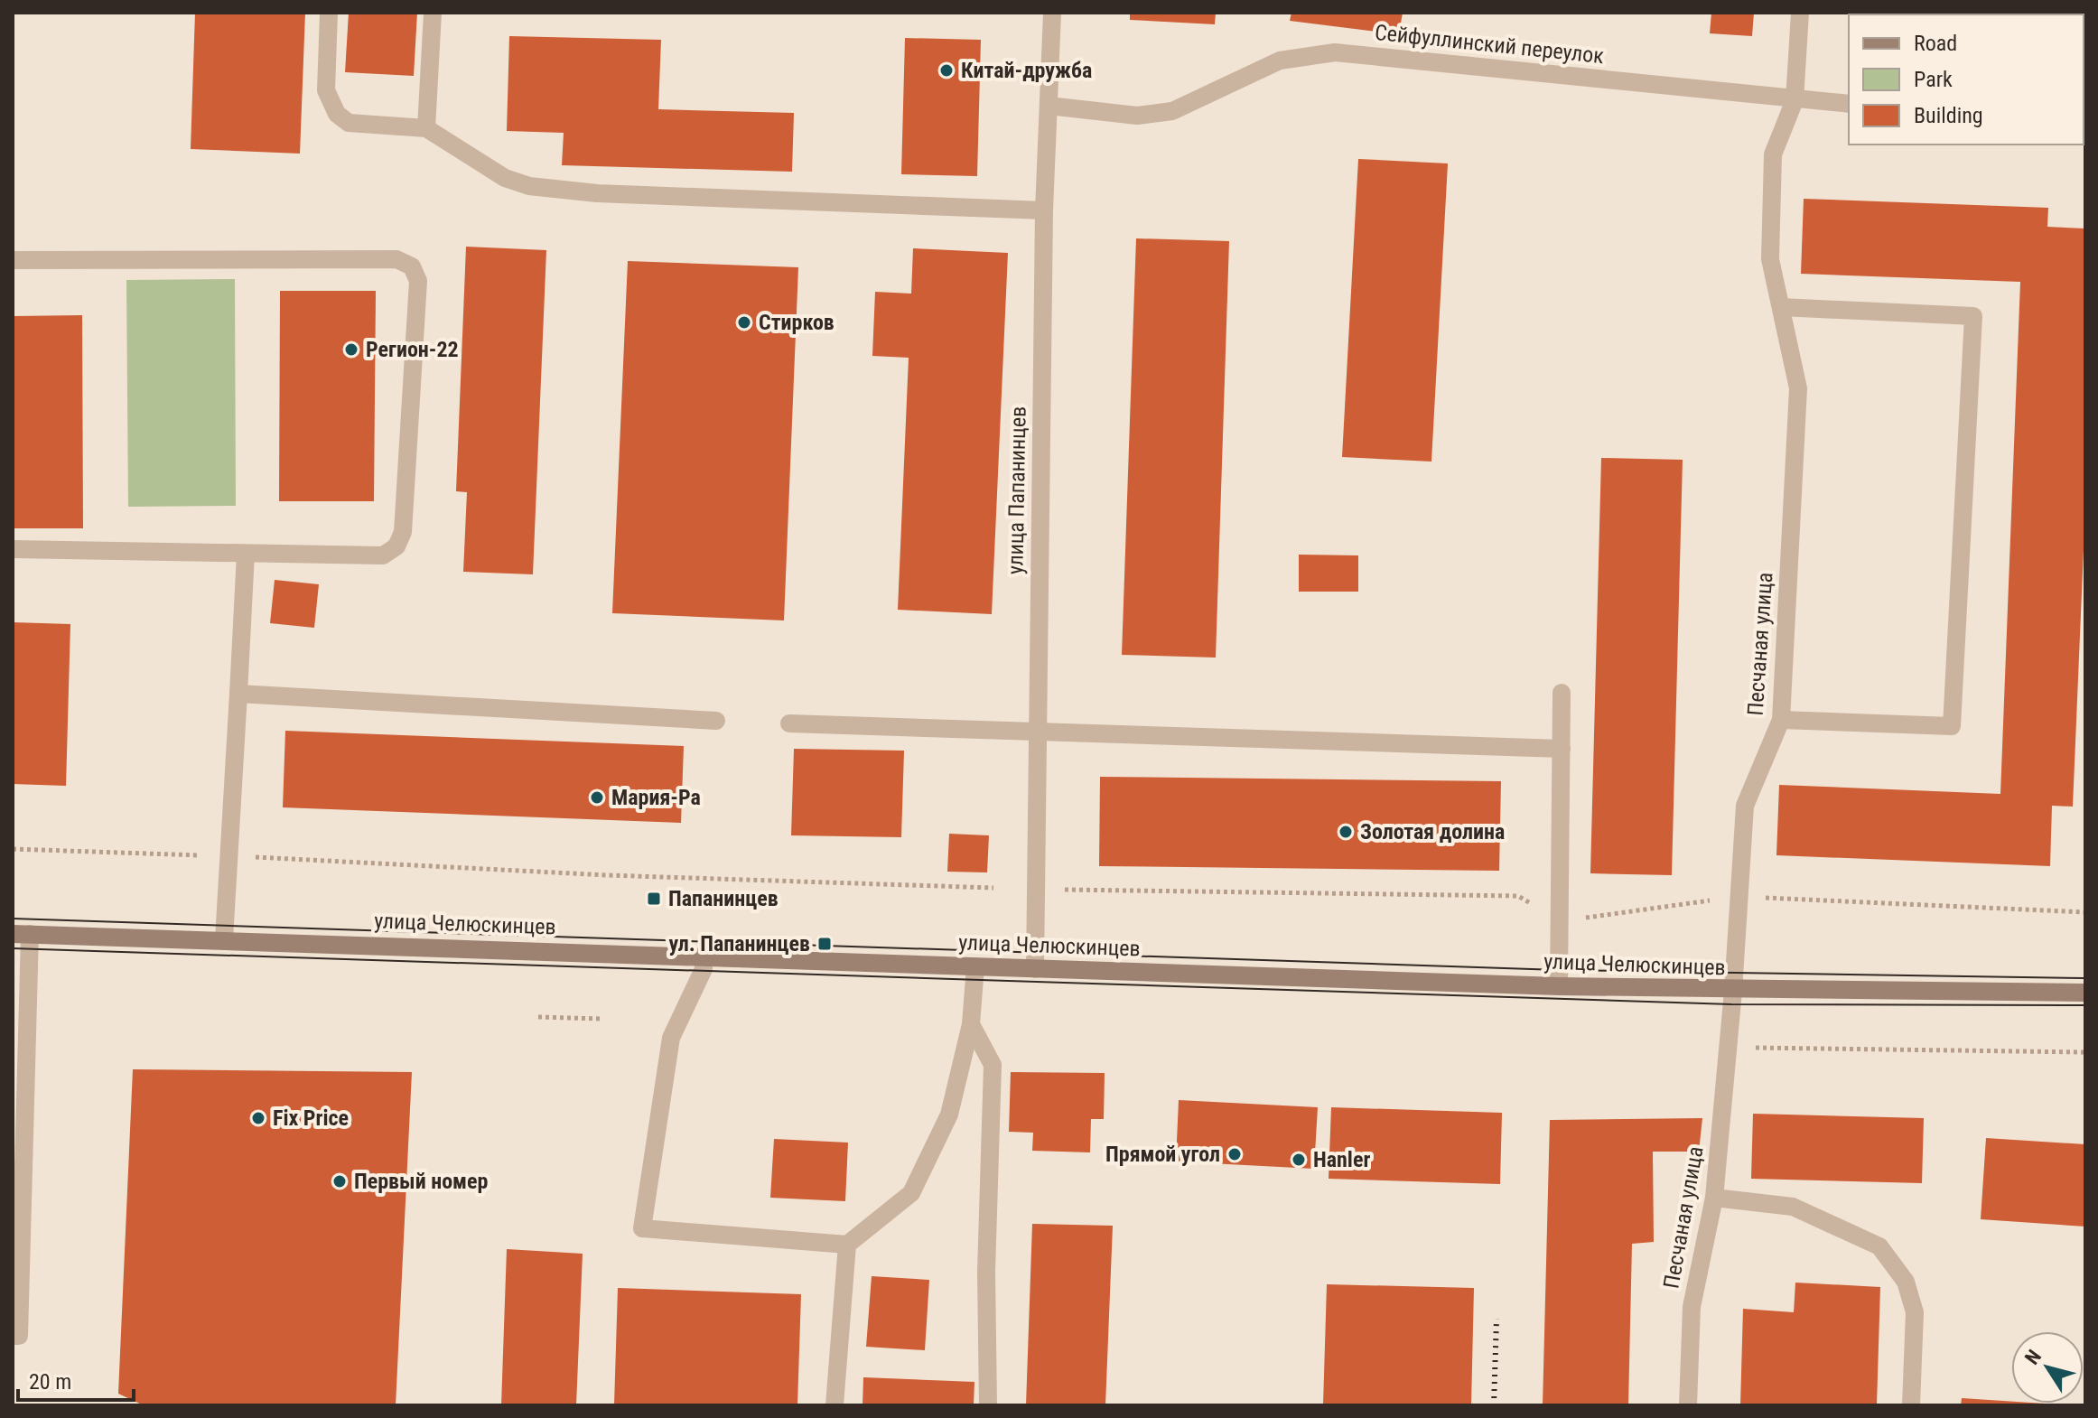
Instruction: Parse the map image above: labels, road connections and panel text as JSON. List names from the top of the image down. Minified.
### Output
{"streets":{"main road":["улица Челюскинцев"],"street":["Сейфуллинский переулок","улица Папанинцев","Песчаная улица"]},"crossings":[["Сейфуллинский переулок","улица Папанинцев"],["Сейфуллинский переулок","Песчаная улица"],["улица Папанинцев","улица Челюскинцев"],["Песчаная улица","улица Челюскинцев"]],"places":{"other":["Китай-дружба","Стирков","Регион-22","Мария-Ра","Золотая долина","Fix Price","Прямой угол","Hanler","Первый номер"],"transit":["Папанинцев","ул. Папанинцев"]},"legend":["Road","Park","Building"],"scale_bar":"20 m","north":"top left"}
